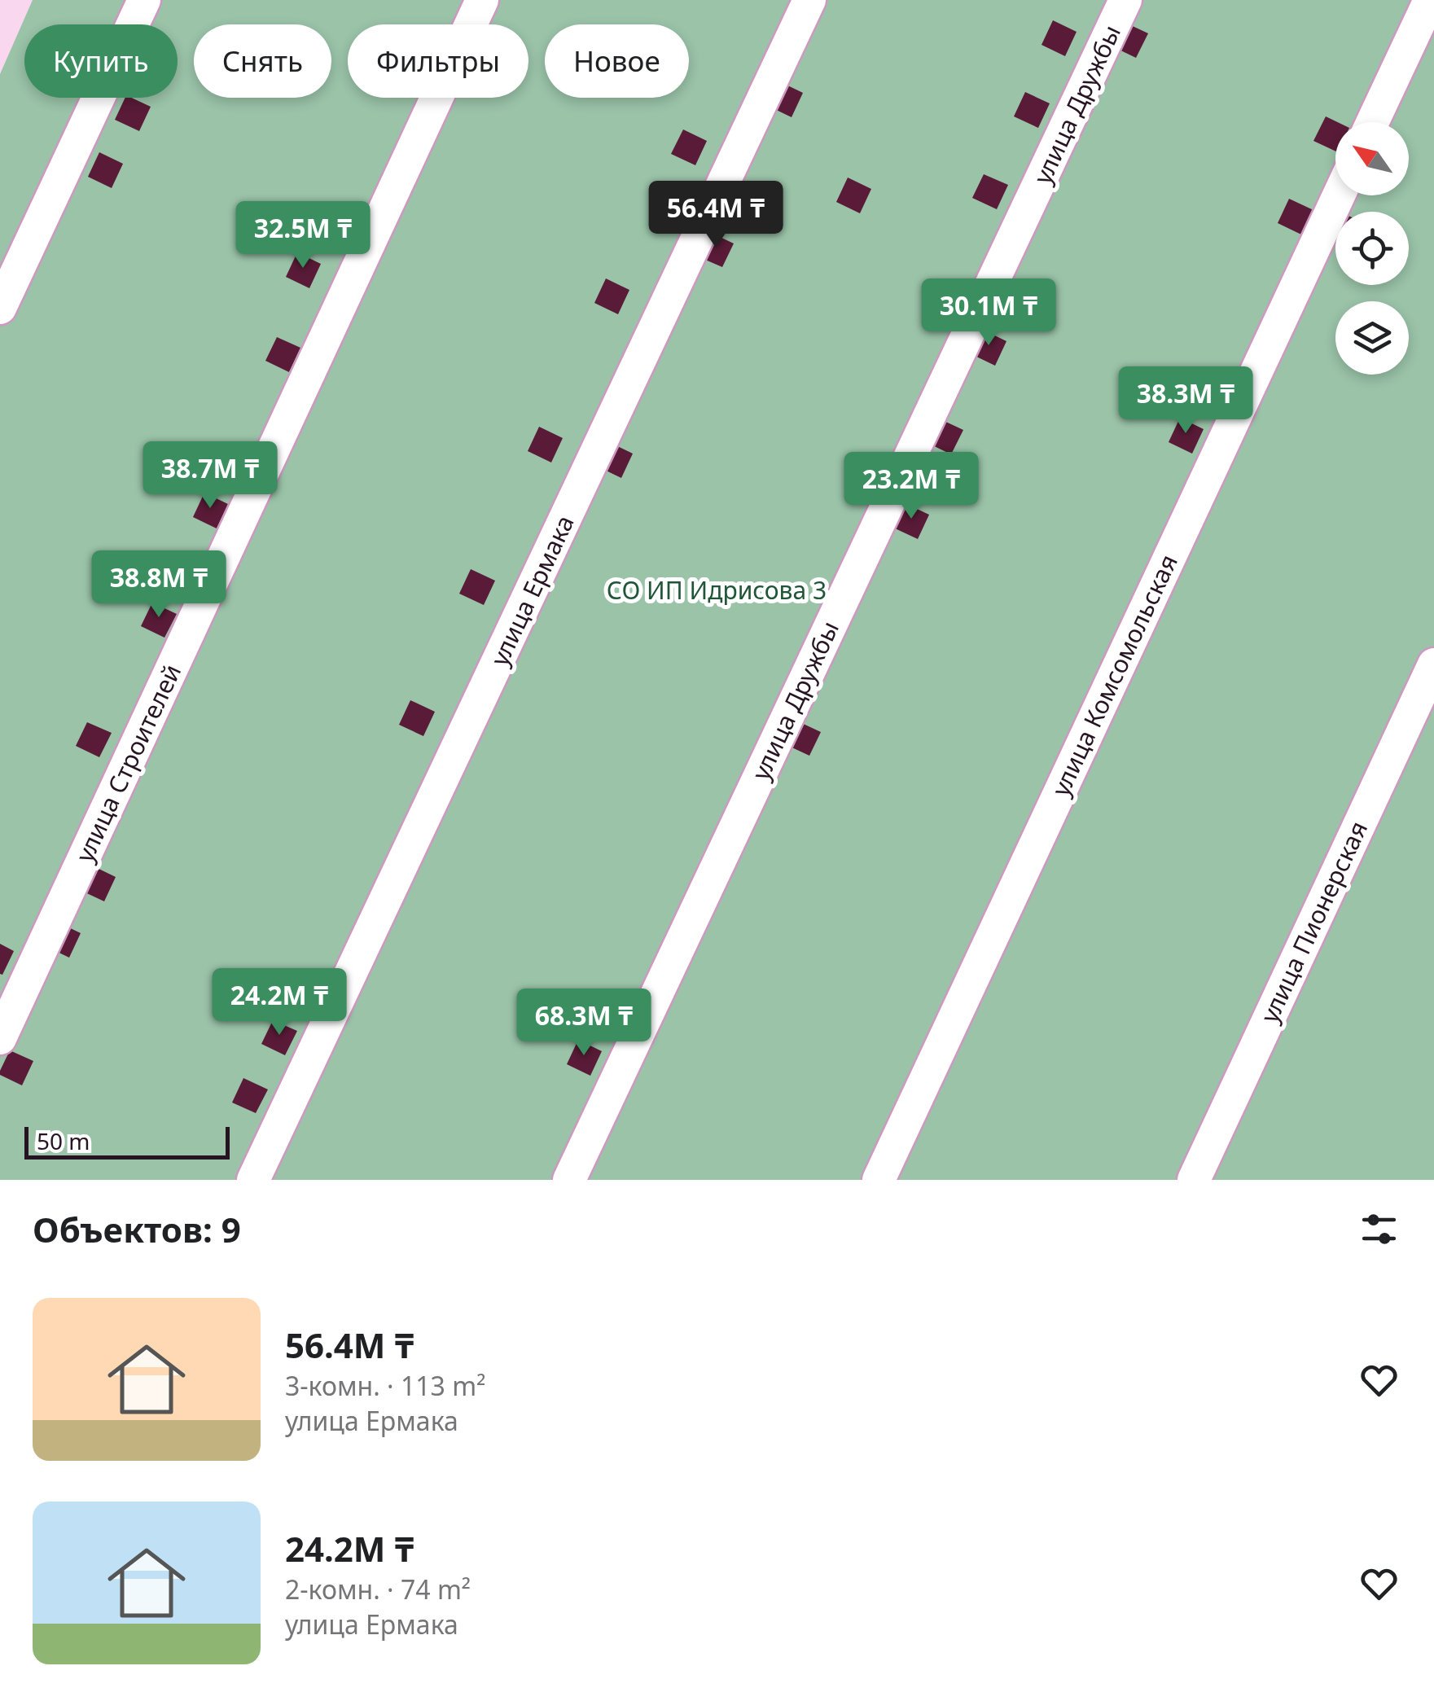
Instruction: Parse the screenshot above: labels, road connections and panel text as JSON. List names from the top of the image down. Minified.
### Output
{"streets":{"street":["улица Дружбы","улица Ермака","улица Комсомольская","улица Строителей","улица Пионерская"]},"parks":["СО ИП Идрисова 3"],"scale_bar":"50 m","north":"top left","page":{"chip":["Купить","Снять","Фильтры","Новое"],"price":["56.4M ₸","32.5M ₸","30.1M ₸","38.3M ₸","38.7M ₸","23.2M ₸","38.8M ₸","24.2M ₸","68.3M ₸"],"scale":"50 m","heading":"Объектов: 9","list":[{"name":"56.4M ₸","note":"3-комн. · 113 m² · улица Ермака"},{"name":"24.2M ₸","note":"2-комн. · 74 m² · улица Ермака"}]}}
